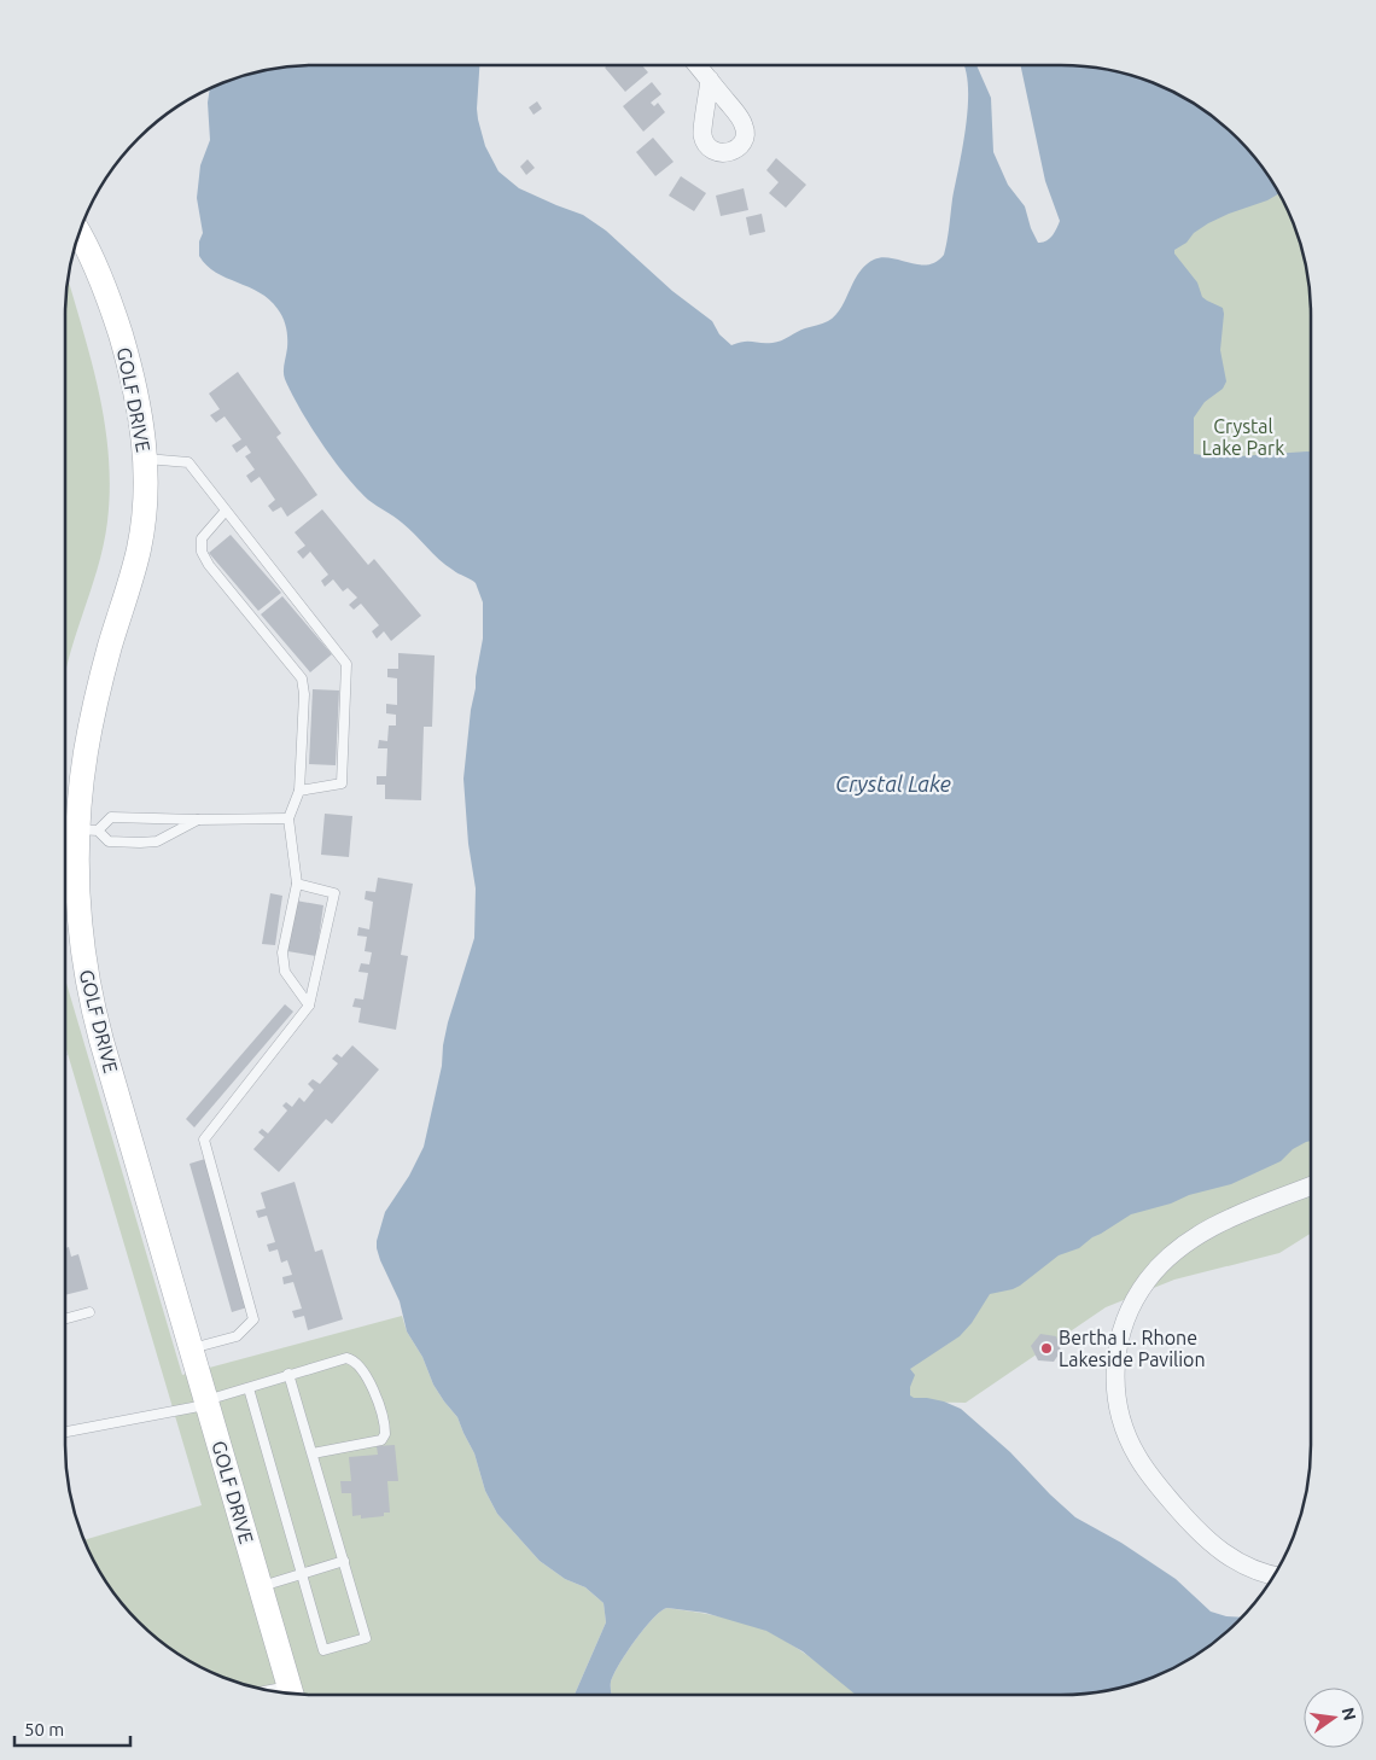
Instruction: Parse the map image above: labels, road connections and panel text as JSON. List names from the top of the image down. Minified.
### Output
{"streets":{"street":["GOLF DRIVE"]},"water":["Crystal Lake"],"parks":["Crystal Lake Park"],"places":["Bertha L. Rhone Lakeside Pavilion"],"scale_bar":"50 m","north":"right"}
